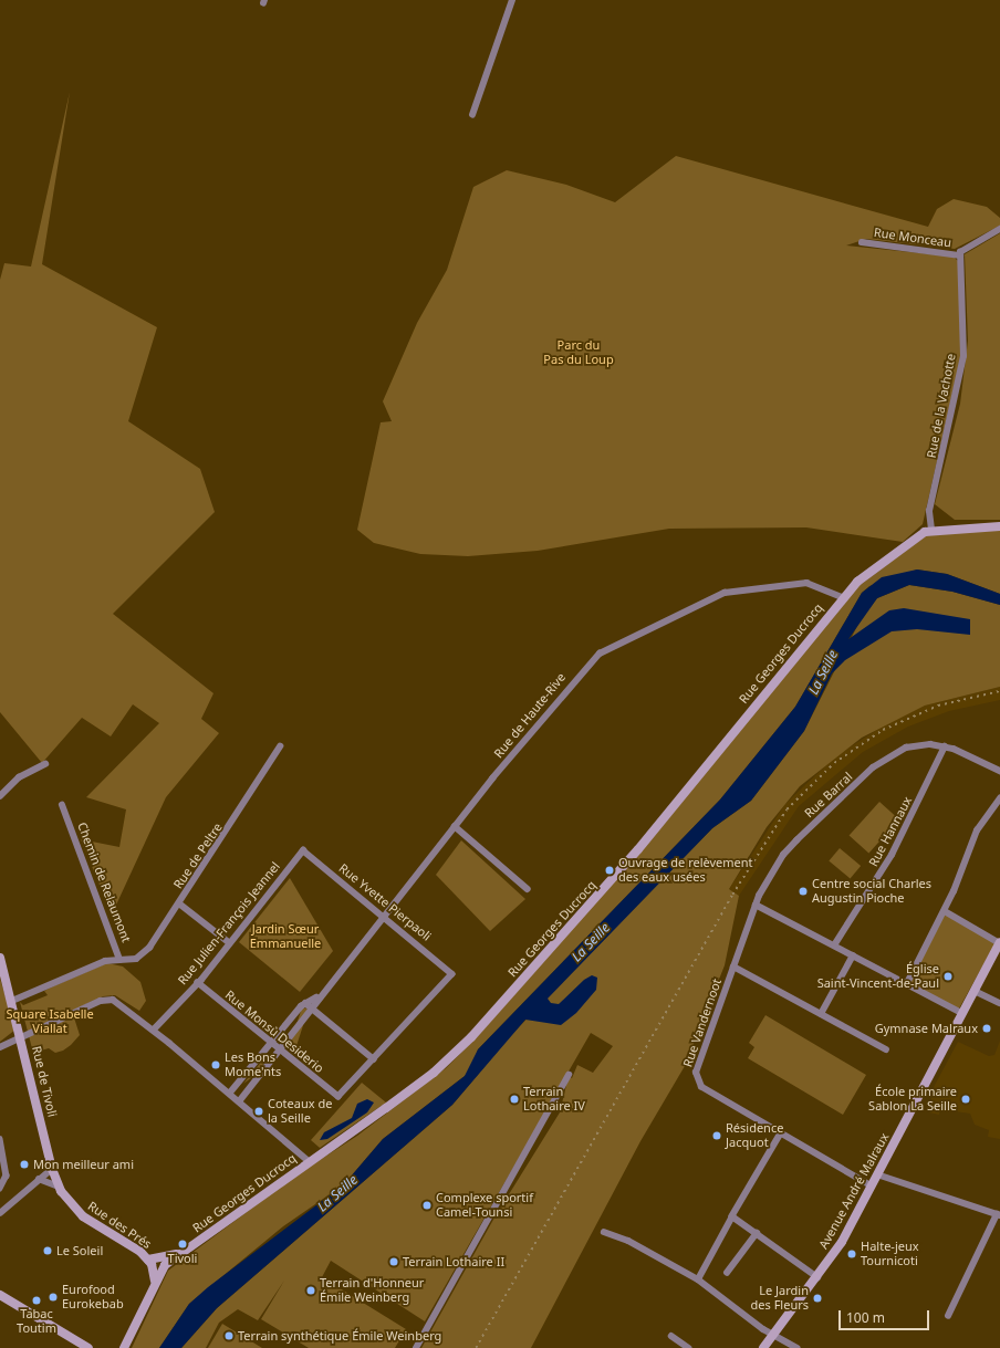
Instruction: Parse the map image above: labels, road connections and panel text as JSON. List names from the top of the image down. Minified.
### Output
{"streets":{"street":["Rue Monceau","Rue de la Vachotte","Rue Georges Ducrocq","Rue de Haute-Rive","Rue Barral","Rue Hannaux","Rue de Peltre","Chemin de Relaumont","Rue Yvette Pierpaoli","Rue Julien-François Jeannel","Rue Vandernoot","Rue Monsù Desiderio","Rue de Tivoli","Avenue André Malraux","Rue des Prés"]},"crossings":[["Rue Monceau","Rue de la Vachotte"],["Rue de la Vachotte","Rue Georges Ducrocq"],["Rue Georges Ducrocq","Rue de Haute-Rive"],["Rue Georges Ducrocq","Rue des Prés"],["Rue de Haute-Rive","Rue Yvette Pierpaoli"],["Rue de Haute-Rive","Rue Monsù Desiderio"],["Rue Barral","Rue Hannaux"],["Rue Barral","Rue Vandernoot"],["Rue de Peltre","Chemin de Relaumont"],["Chemin de Relaumont","Rue de Tivoli"],["Rue Yvette Pierpaoli","Rue Julien-François Jeannel"],["Rue Yvette Pierpaoli","Rue Monsù Desiderio"],["Rue Julien-François Jeannel","Rue Monsù Desiderio"],["Rue Vandernoot","Avenue André Malraux"],["Rue de Tivoli","Rue des Prés"]],"water":["La Seille"],"parks":["Parc du Pas du Loup","Jardin Sœur Emmanuelle","Square Isabelle Viallat"],"places":["Ouvrage de relèvement des eaux usées","Centre social Charles Augustin Pioche","Église Saint-Vincent-de-Paul","Gymnase Malraux","Les Bons Mome'nts","Terrain Lothaire IV","École primaire Sablon La Seille","Coteaux de la Seille","Résidence Jacquot","Mon meilleur ami","Complexe sportif Camel-Tounsi","Tivoli","Le Soleil","Halte-jeux Tournicoti","Terrain Lothaire II","Terrain d'Honneur Émile Weinberg","Eurofood Eurokebab","Le Jardin des Fleurs","Tabac Toutim","Terrain synthétique Émile Weinberg"],"scale_bar":"100 m"}
